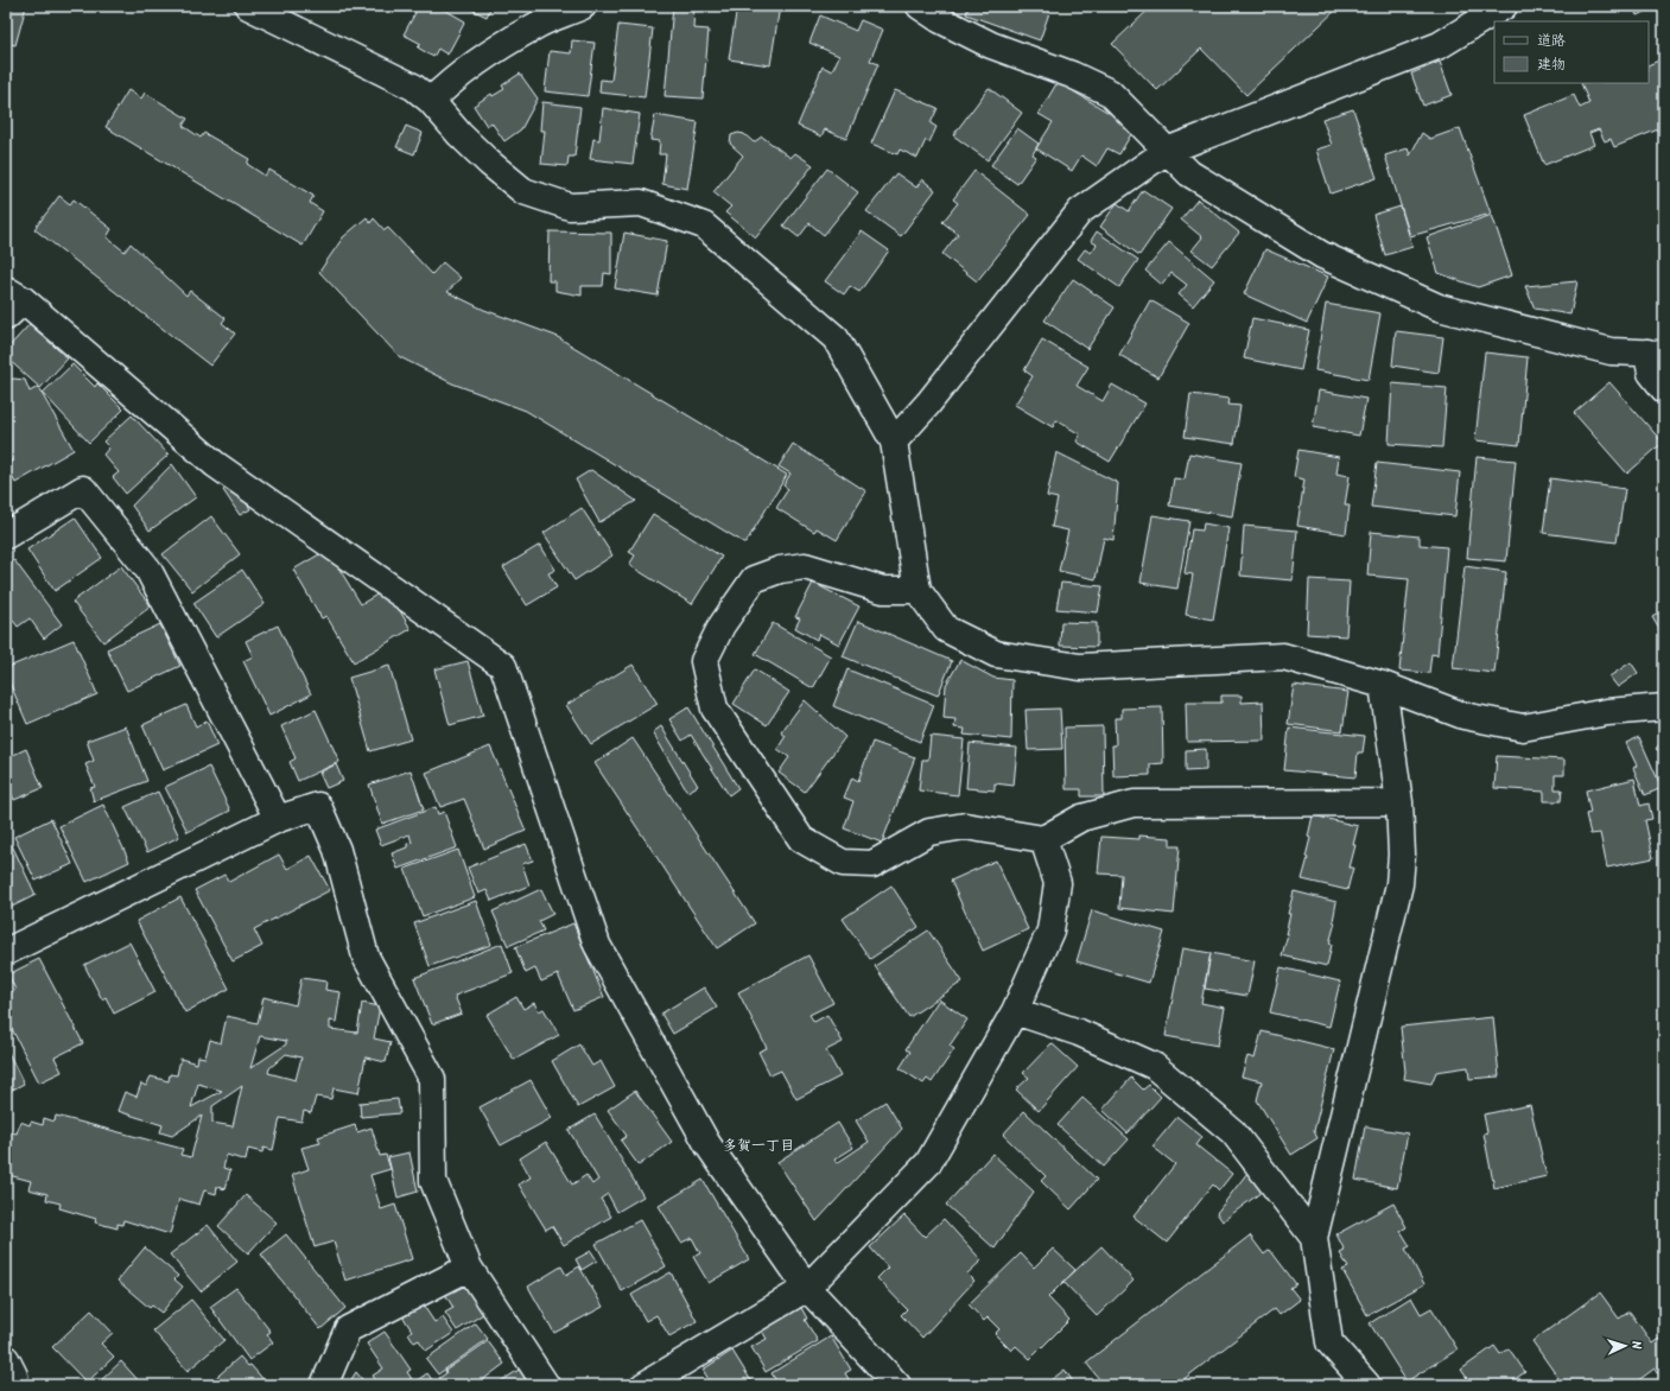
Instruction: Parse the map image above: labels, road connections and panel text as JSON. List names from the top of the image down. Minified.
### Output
{"districts":["多賀一丁目"],"legend":["道路","建物"],"north":"right"}
